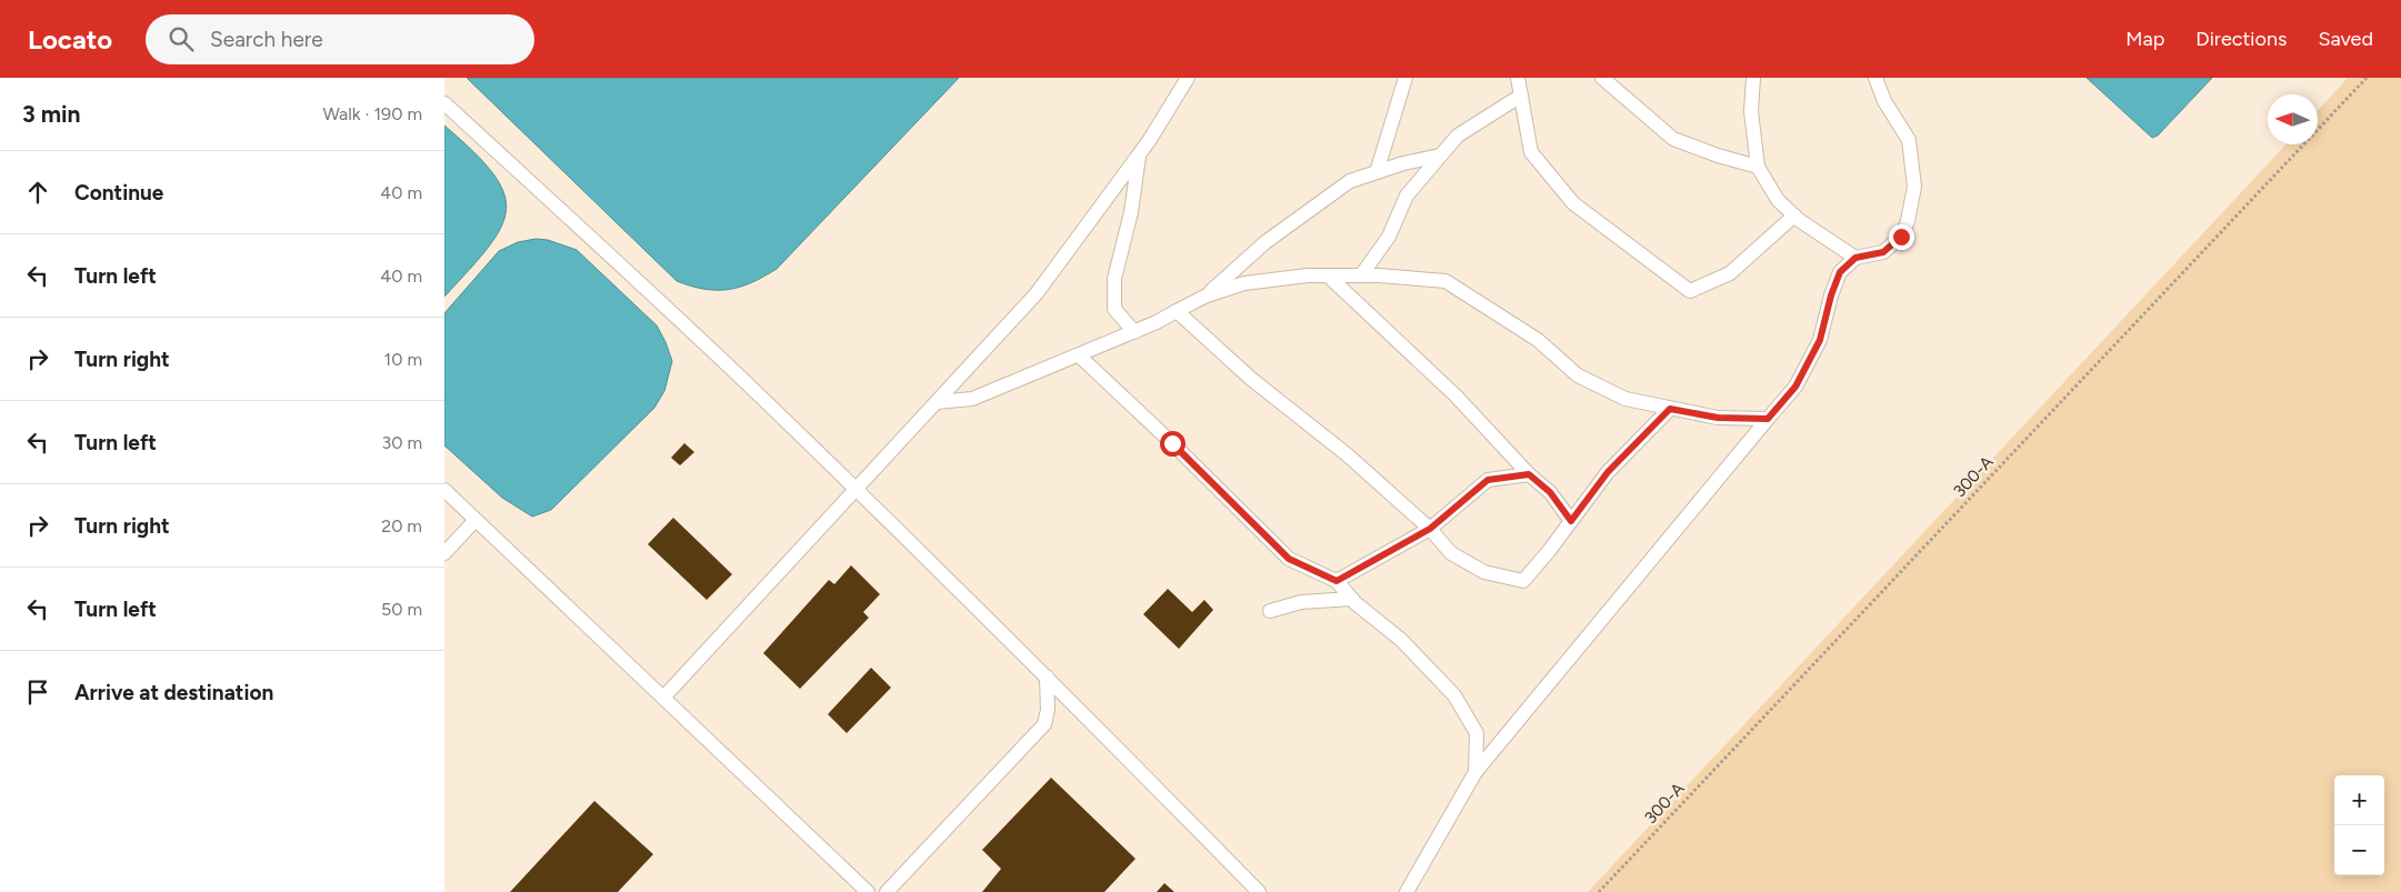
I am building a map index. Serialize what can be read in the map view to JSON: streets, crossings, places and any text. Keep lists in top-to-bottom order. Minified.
{"streets":{"path":["300-A"]},"north":"left","page":{"header":"Locato","search":"Search here","nav":["Map","Directions","Saved"],"heading":["3 min","Walk · 190 m"],"list":[["Continue","40 m"],["Turn left","40 m"],["Turn right","10 m"],["Turn left","30 m"],["Turn right","20 m"],["Turn left","50 m"],"Arrive at destination"],"map_buttons":["+","−"]}}
